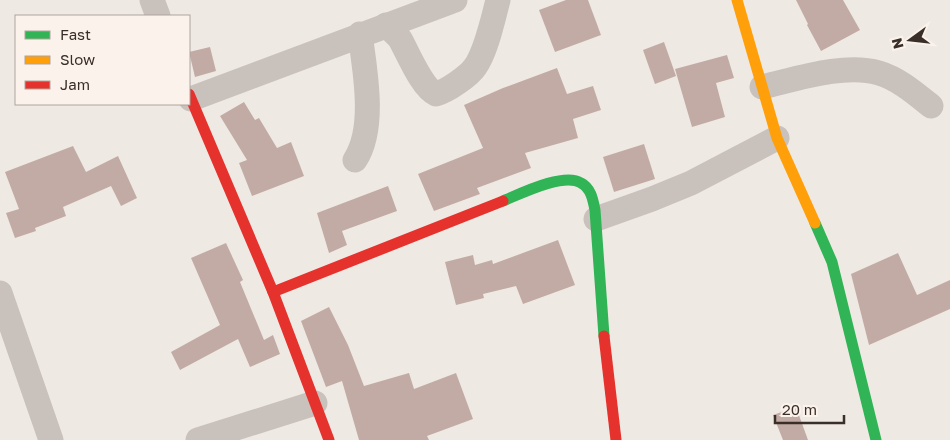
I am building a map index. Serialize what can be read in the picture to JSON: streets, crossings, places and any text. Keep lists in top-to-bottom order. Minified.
{"legend":["Fast","Slow","Jam"],"scale_bar":"20 m","north":"left"}
